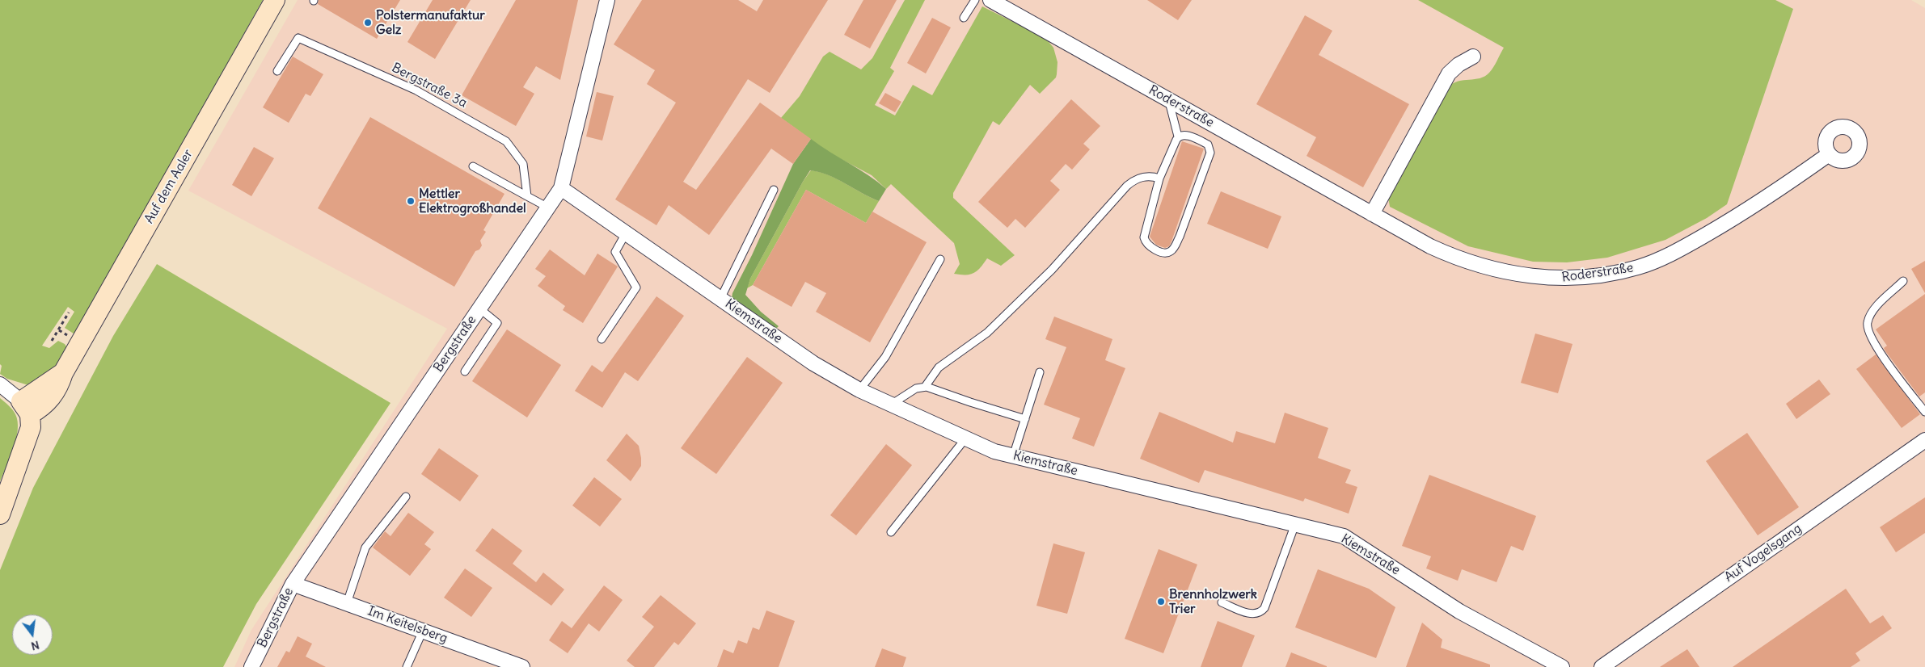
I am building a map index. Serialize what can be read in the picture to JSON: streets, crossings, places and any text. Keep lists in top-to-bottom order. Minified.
{"streets":{"street":["Roderstraße","Auf dem Aaler","Kiemstraße","Bergstraße","Auf Vogelsgang","Im Keitelsberg"],"lane":["Bergstraße 3a"]},"crossings":[["Kiemstraße","Bergstraße"],["Bergstraße","Im Keitelsberg"]],"places":["Polstermanufaktur Gelz","Mettler Elektrogroßhandel","Brennholzwerk Trier"],"north":"bottom"}
